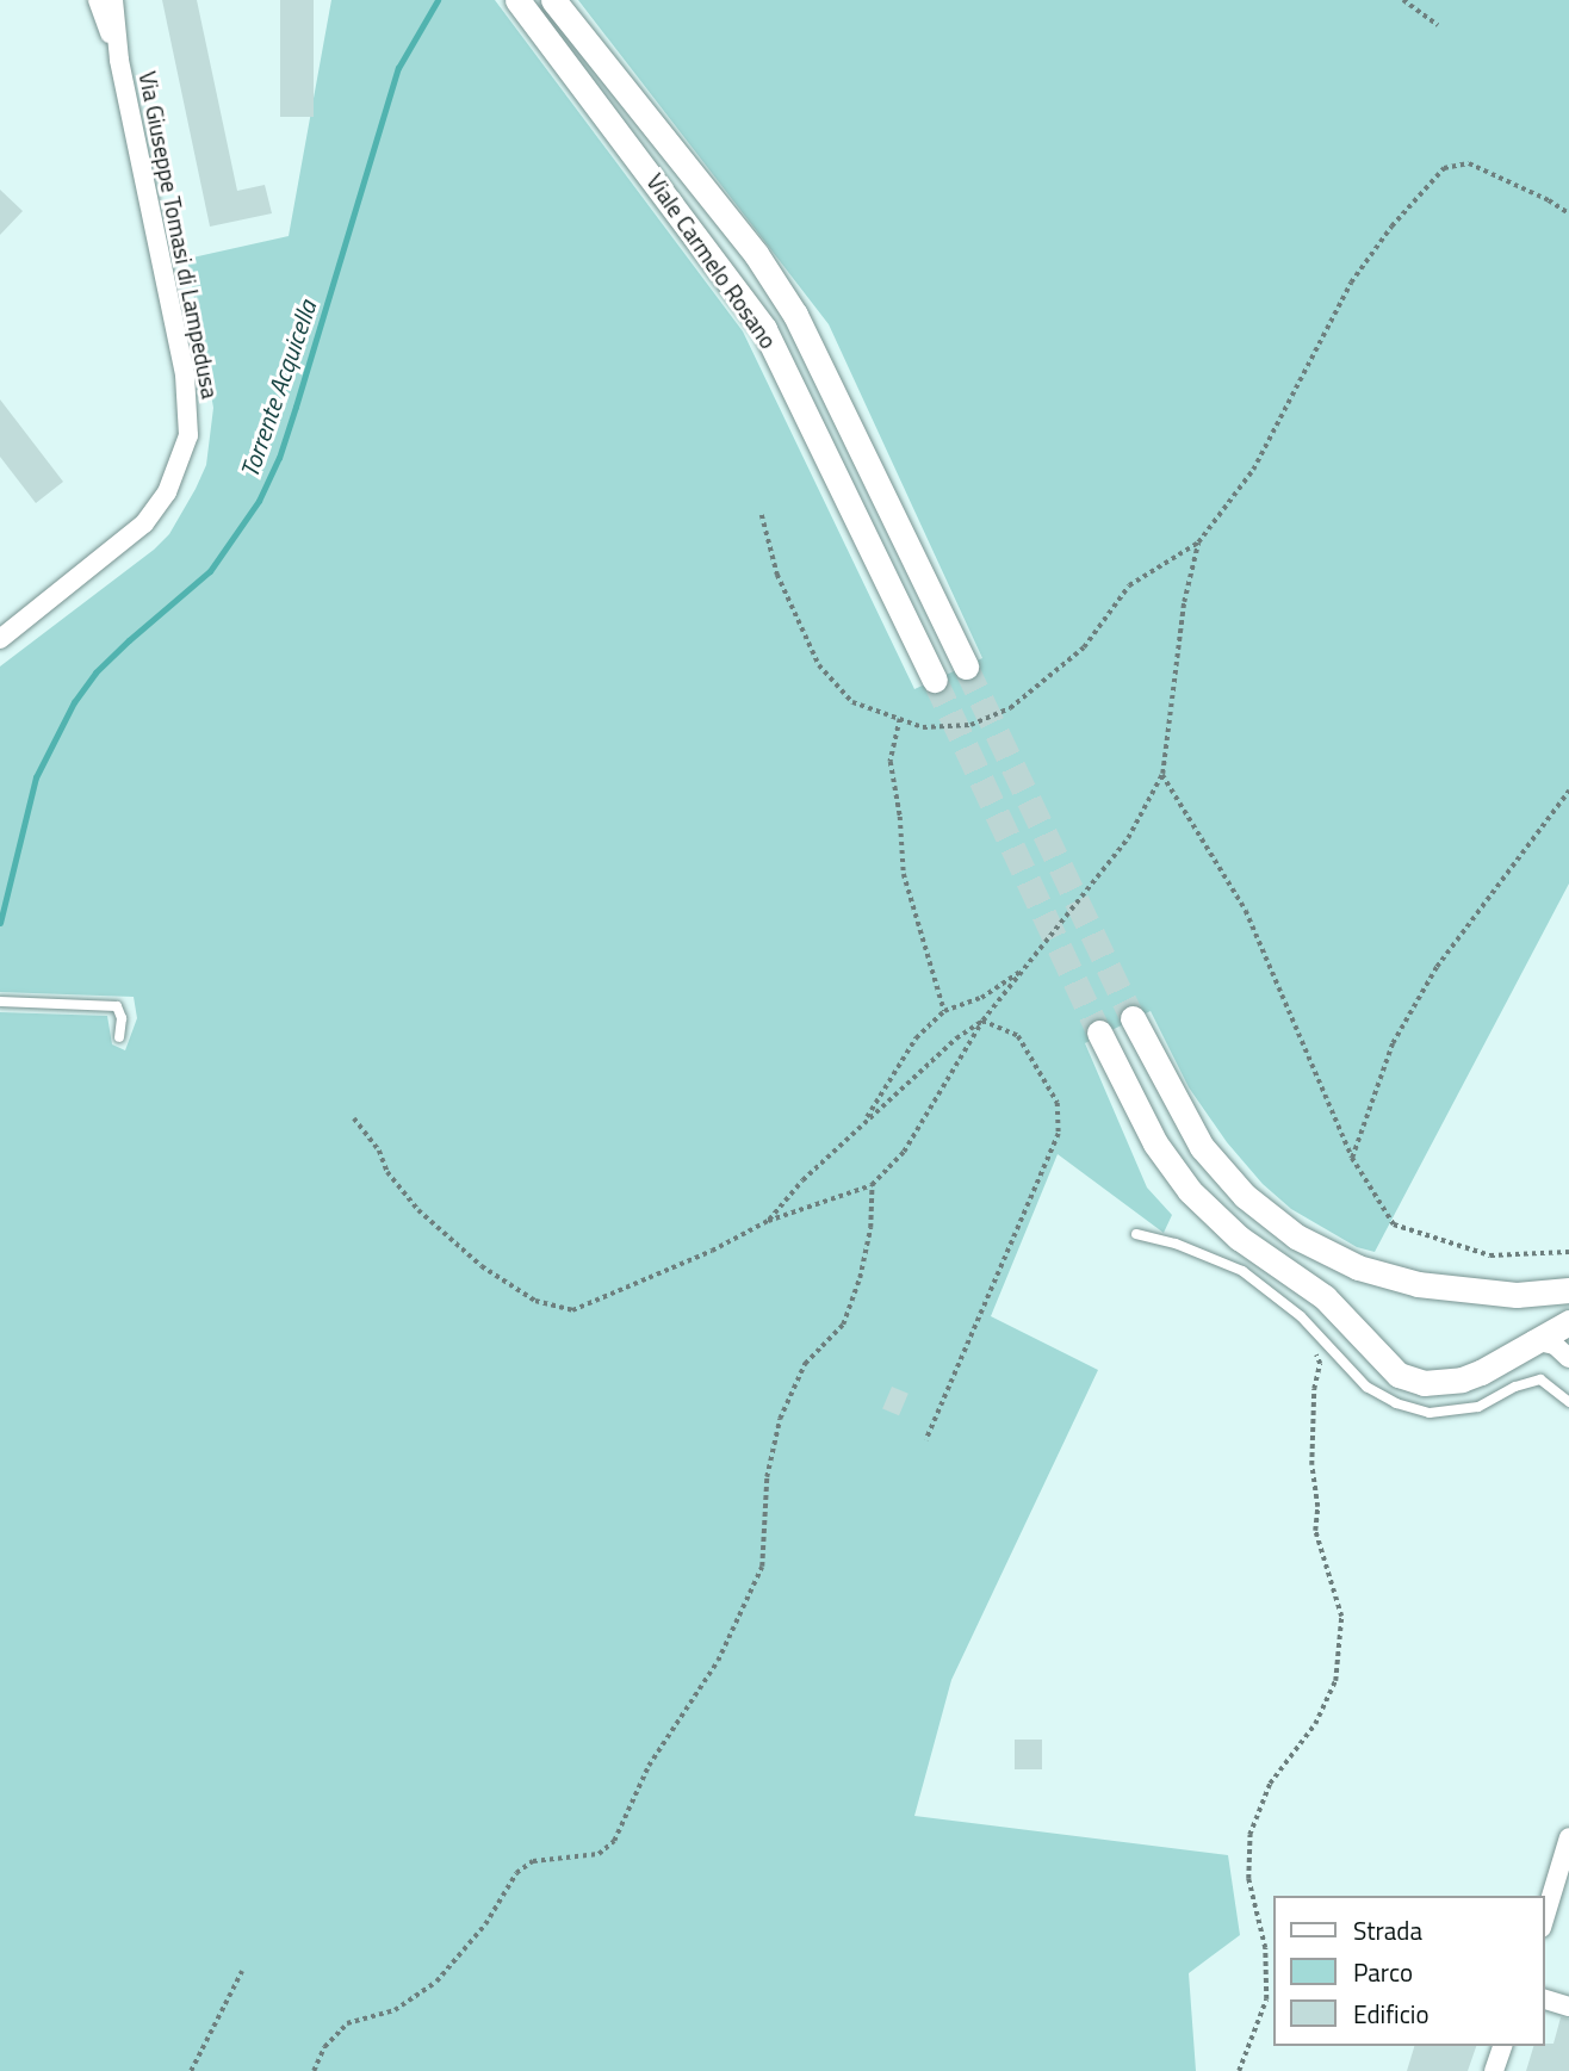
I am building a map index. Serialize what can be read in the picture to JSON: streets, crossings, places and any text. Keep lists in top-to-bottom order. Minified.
{"streets":{"main road":["Viale Carmelo Rosano"],"street":["Via Giuseppe Tomasi di Lampedusa"]},"water":["Torrente Acquicella"],"legend":["Strada","Parco","Edificio"]}
